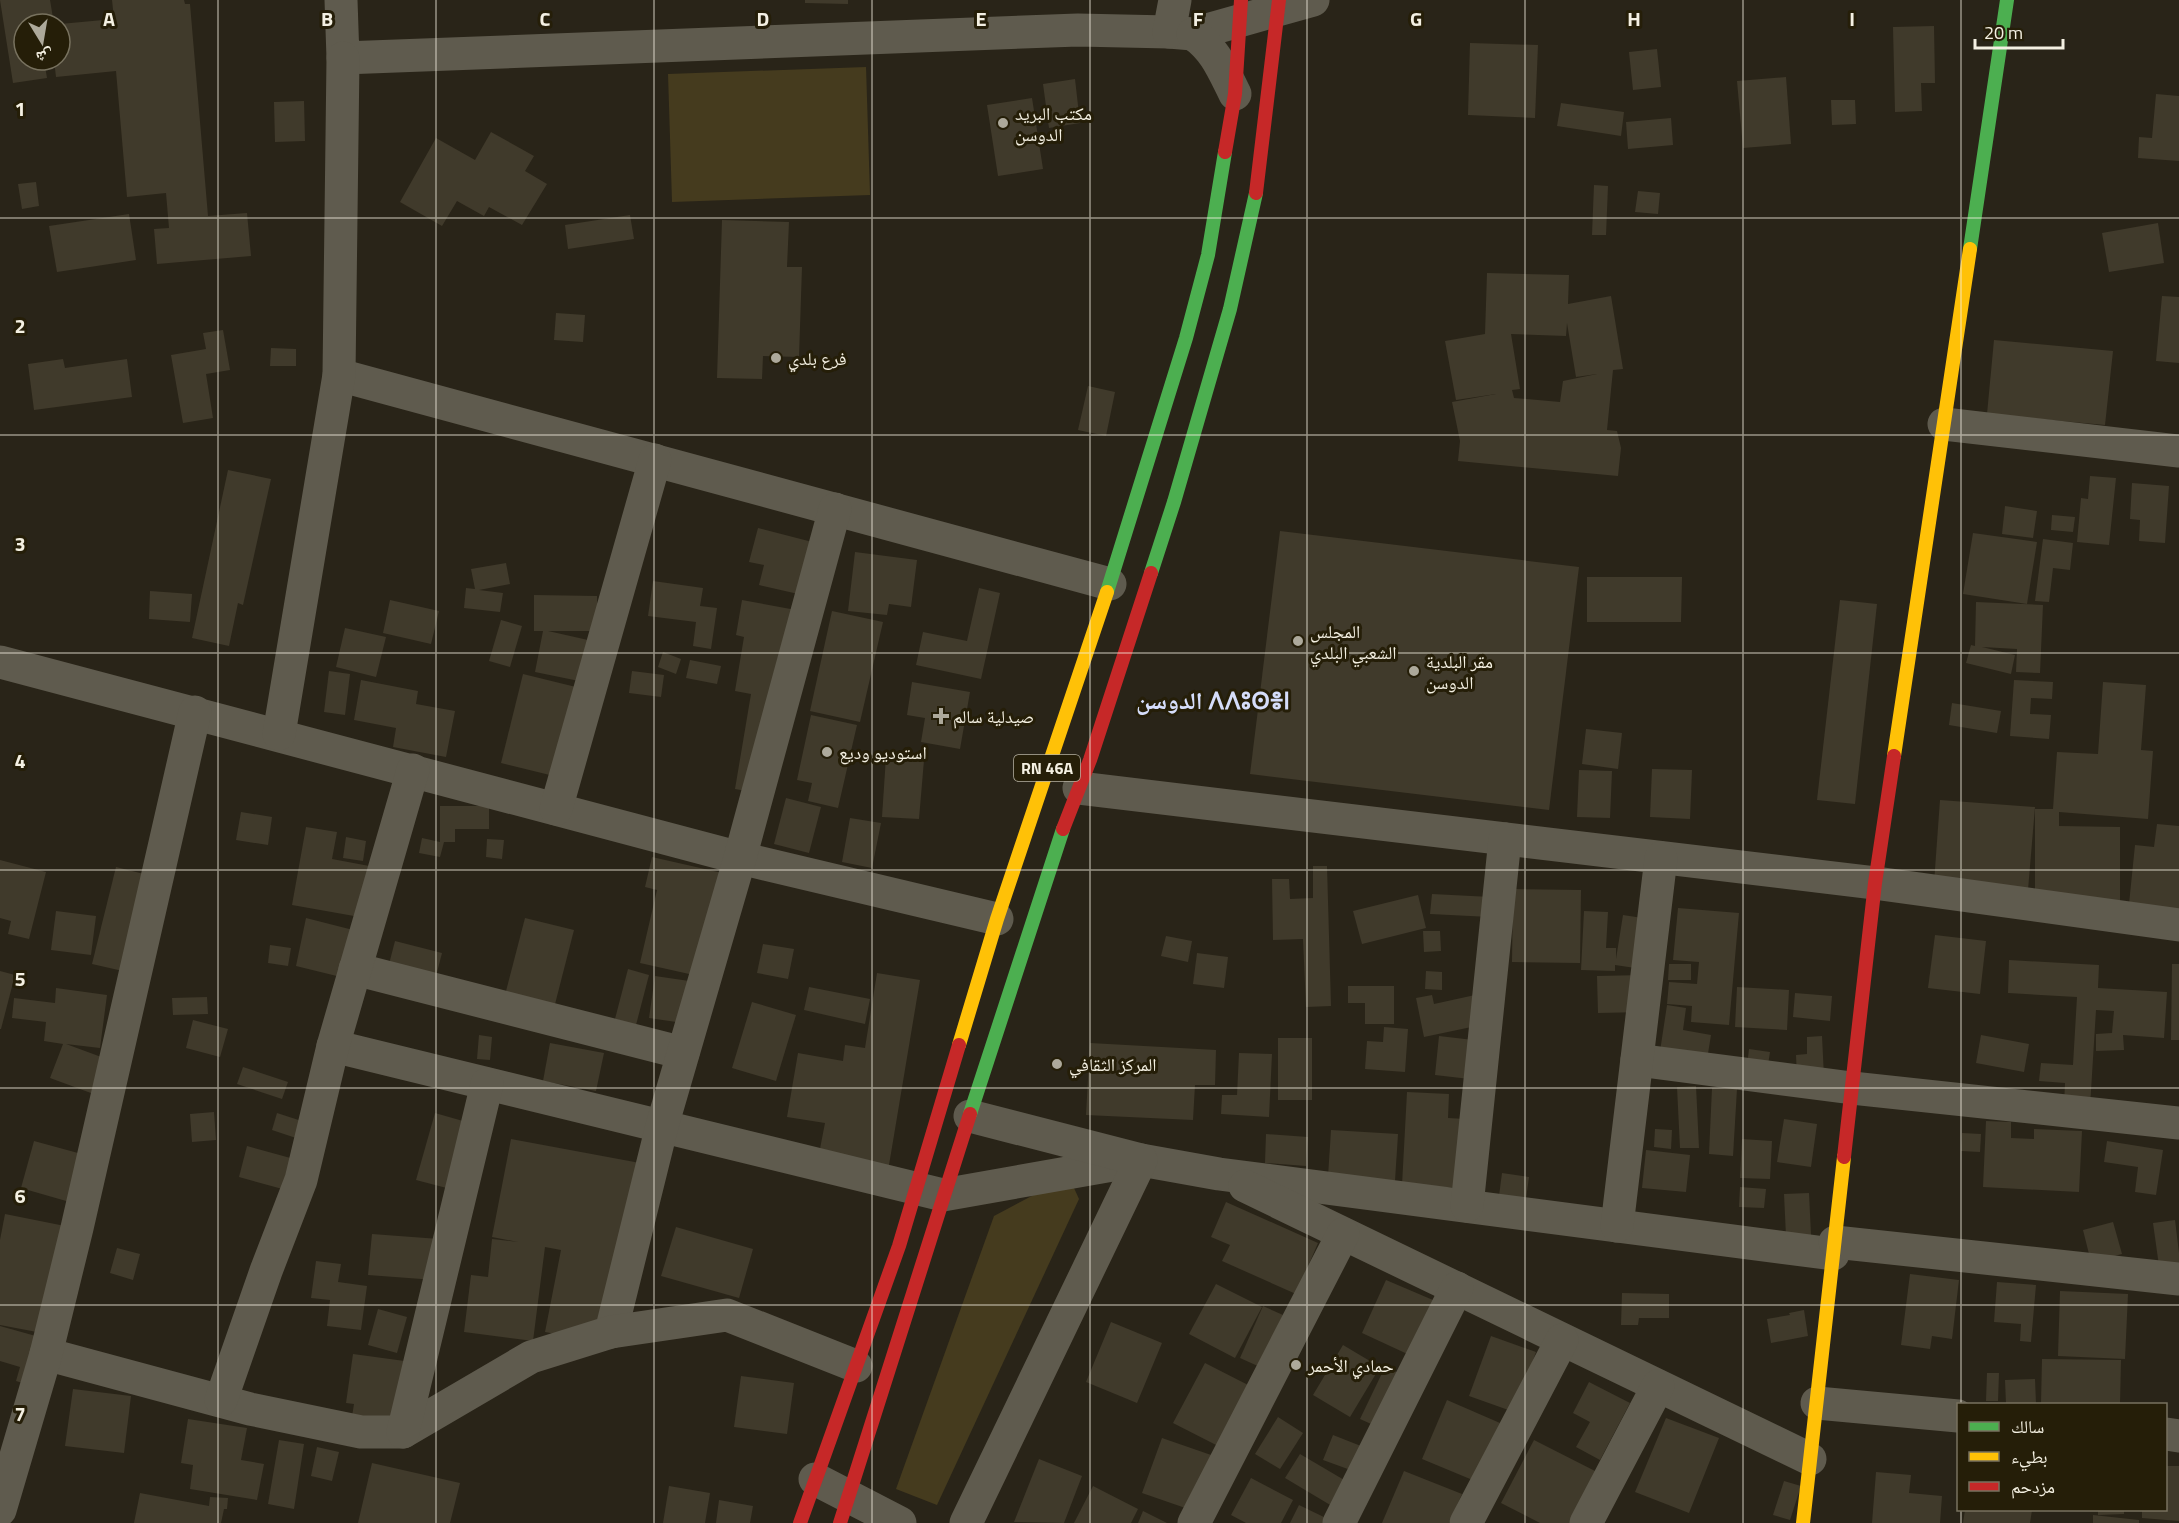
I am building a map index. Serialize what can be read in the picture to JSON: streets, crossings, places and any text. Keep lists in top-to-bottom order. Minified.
{"streets":{"main road":["RN 46A"]},"districts":["الدوسن ⴷⴷⵓⵙⴻⵏ"],"places":{"other":["مكتب البريد الدوسن","فرع بلدي","المجلس الشعبي البلدي","مقر البلدية الدوسن","استوديو وديع","المركز الثقافي","حمادي الأحمر"],"health":["صيدلية سالم"]},"legend":["سالك","بطيء","مزدحم"],"scale_bar":"20 m","north":"bottom","grid":{"columns":["A","B","C","D","E","F","G","H","I"],"rows":["1","2","3","4","5","6","7"]}}
